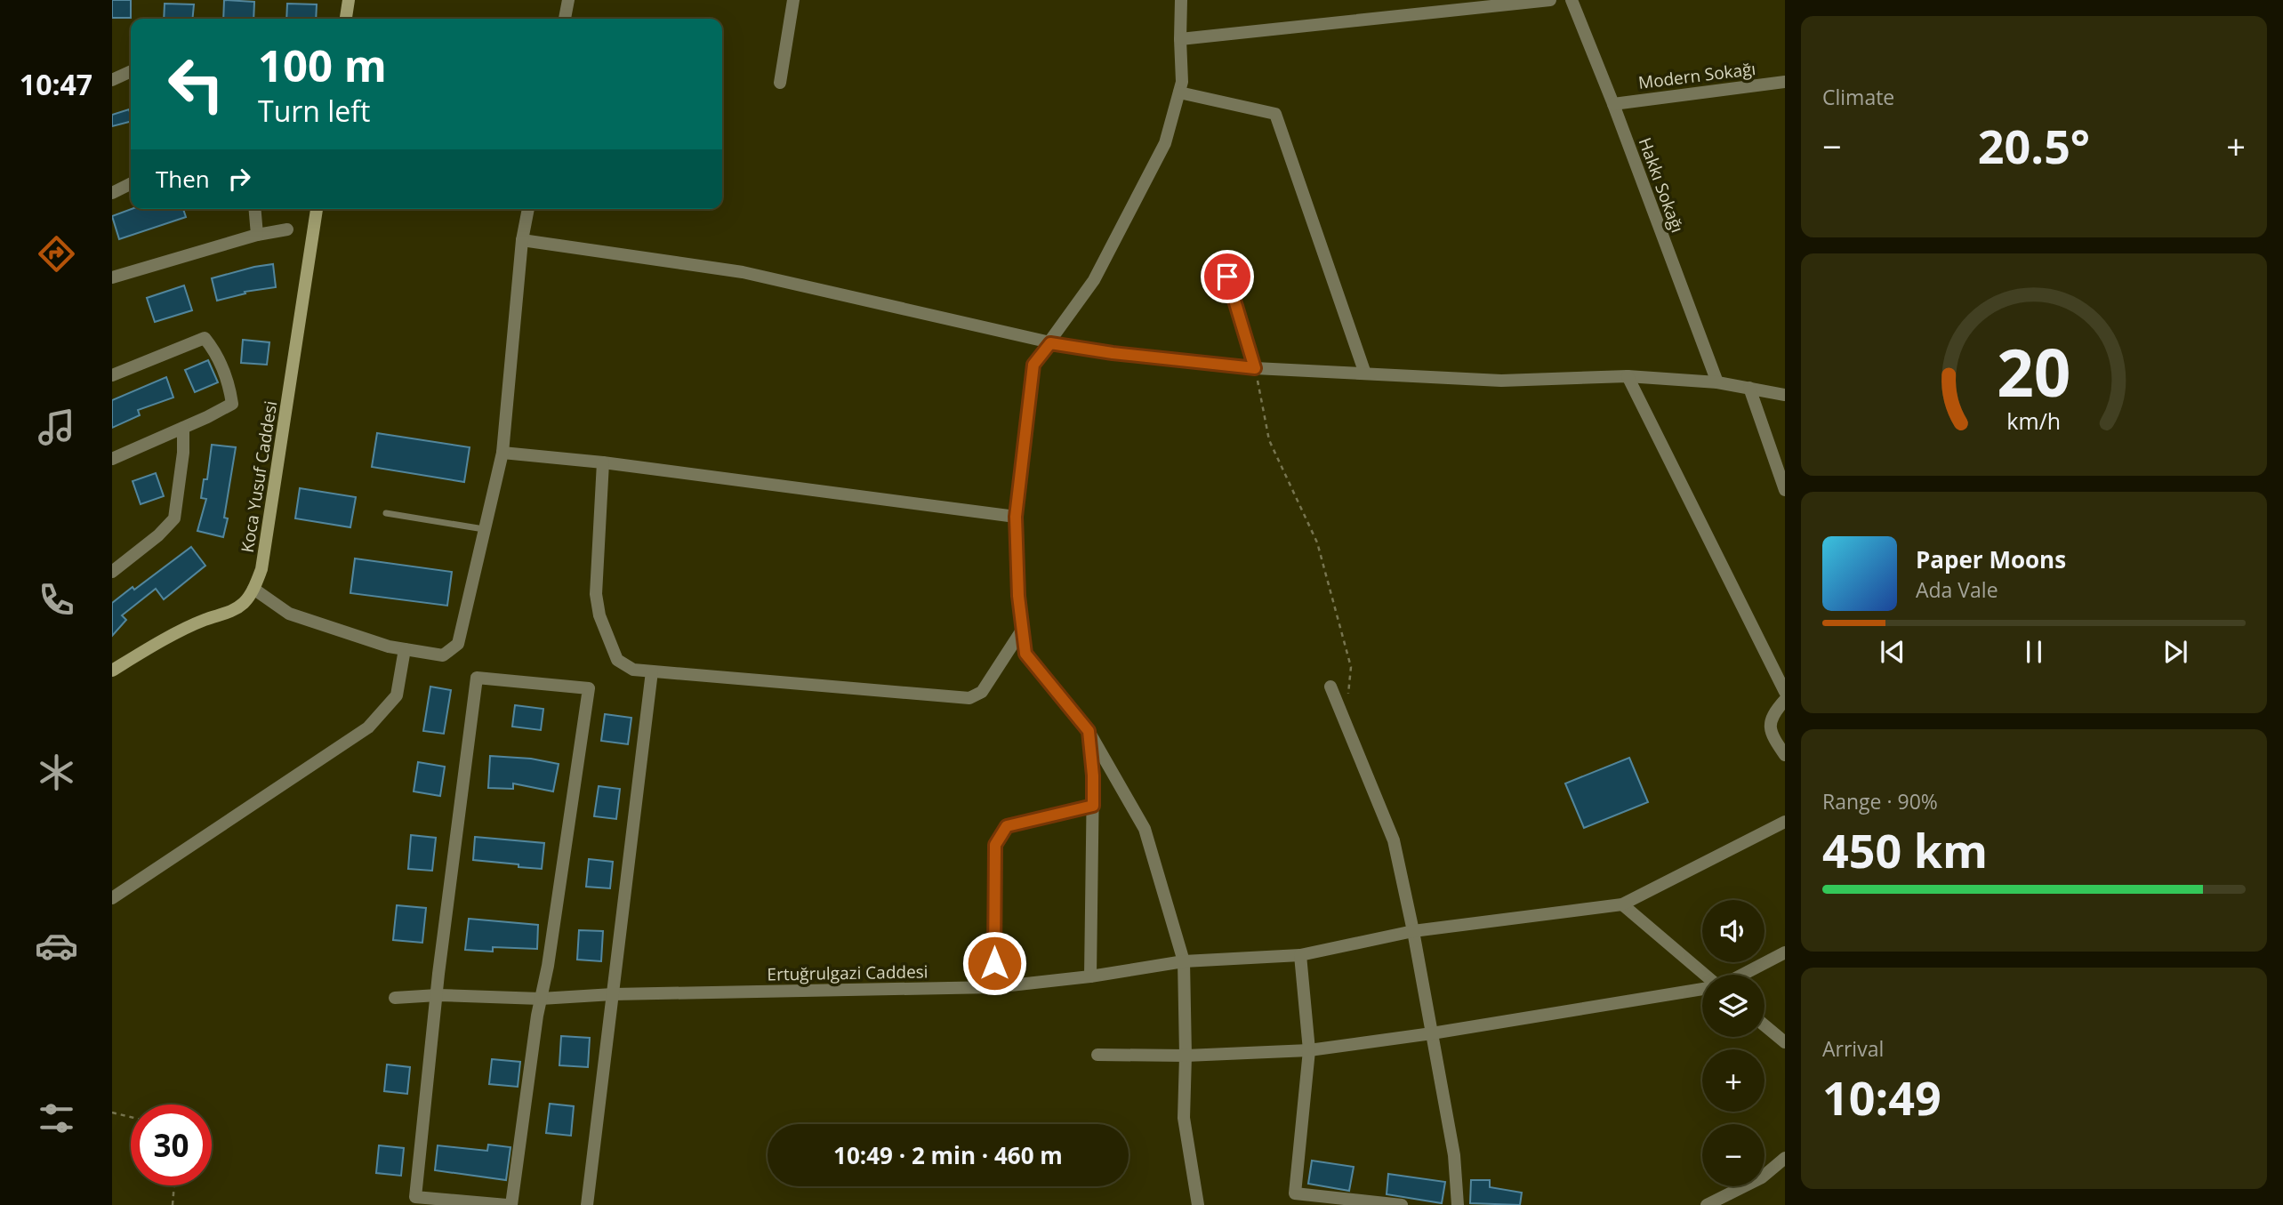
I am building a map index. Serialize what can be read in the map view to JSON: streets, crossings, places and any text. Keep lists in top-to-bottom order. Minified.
{"streets":{"street":["Modern Sokağı","Hakkı Sokağı","Koca Yusuf Caddesi","Ertuğrulgazi Caddesi"]},"crossings":[["Modern Sokağı","Hakkı Sokağı"]],"page":{"tabs":"10:47","tile":["Climate",["Range · 90%","450 km"],["Arrival","10:49"]],"turn":["100 m","Turn left"],"heat":["−","20.5°","+"],"then":"Then","song":["Paper Moons","Ada Vale"],"map_buttons":["+","−"],"limit":"30","trip":"10:49 · 2 min · 460 m","gauge":["20","km/h"]}}
